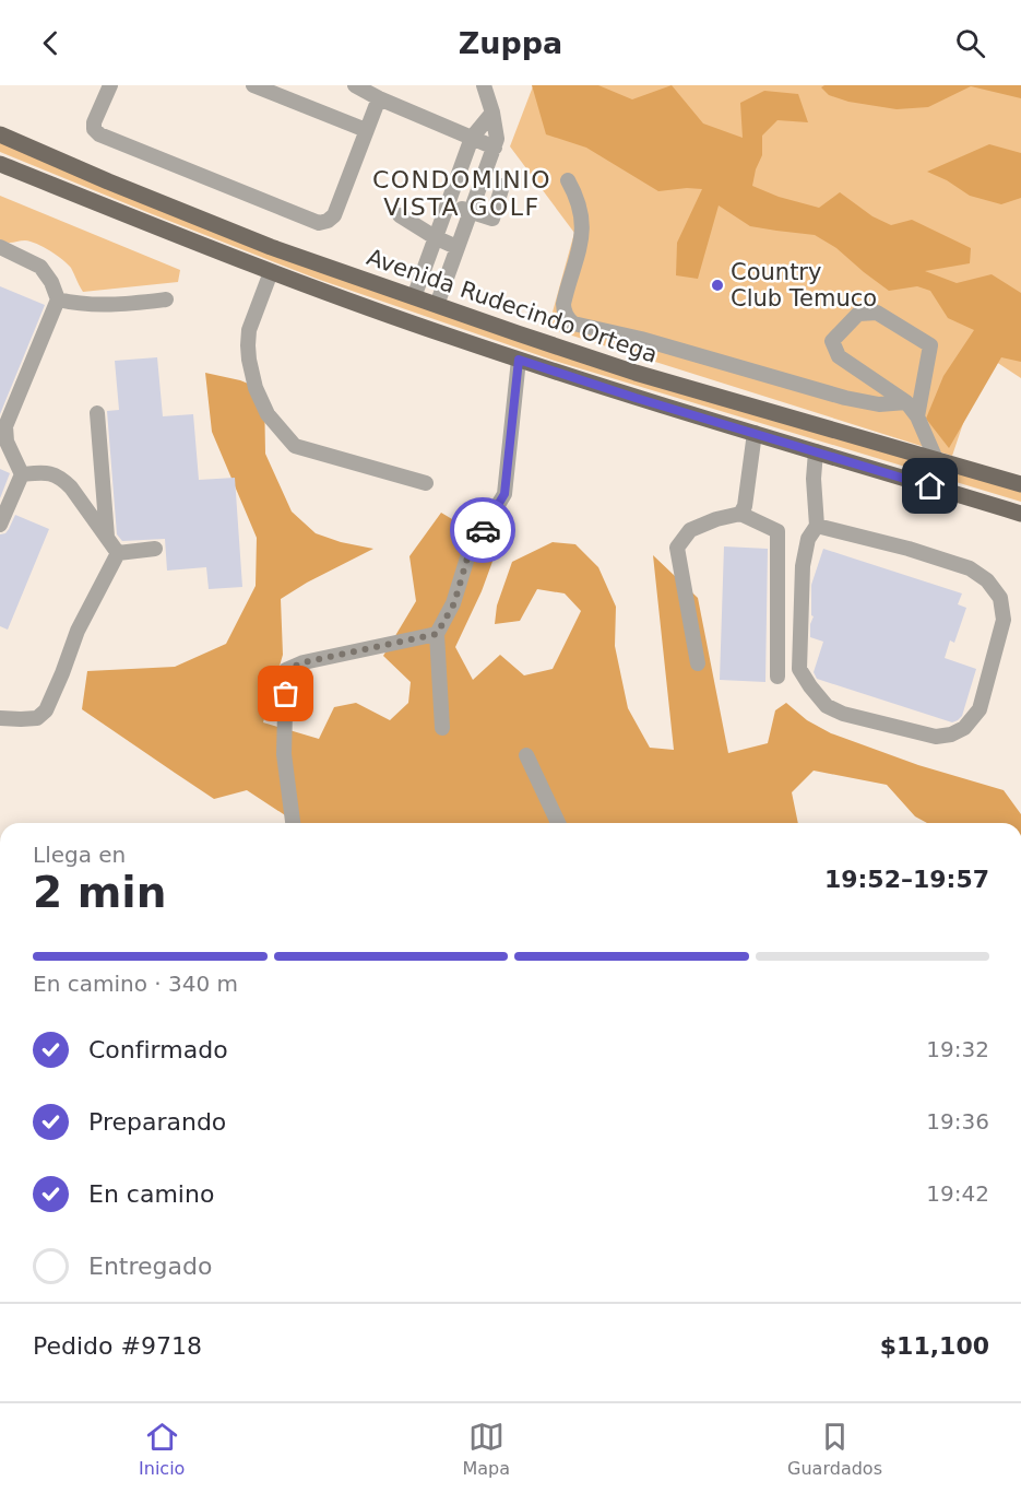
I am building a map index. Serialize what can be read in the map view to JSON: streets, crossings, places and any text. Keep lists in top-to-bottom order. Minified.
{"streets":{"main road":["Avenida Rudecindo Ortega"]},"districts":["CONDOMINIO VISTA GOLF"],"places":["Country Club Temuco"],"page":{"header":"Zuppa","heading":["2 min","Llega en","19:52–19:57"],"panel":["Pedido #9718","$11,100"],"bar":"En camino · 340 m","list":[["Confirmado","19:32"],["Preparando","19:36"],["En camino","19:42"],"Entregado"],"tabs":["Inicio","Mapa","Guardados"]}}
